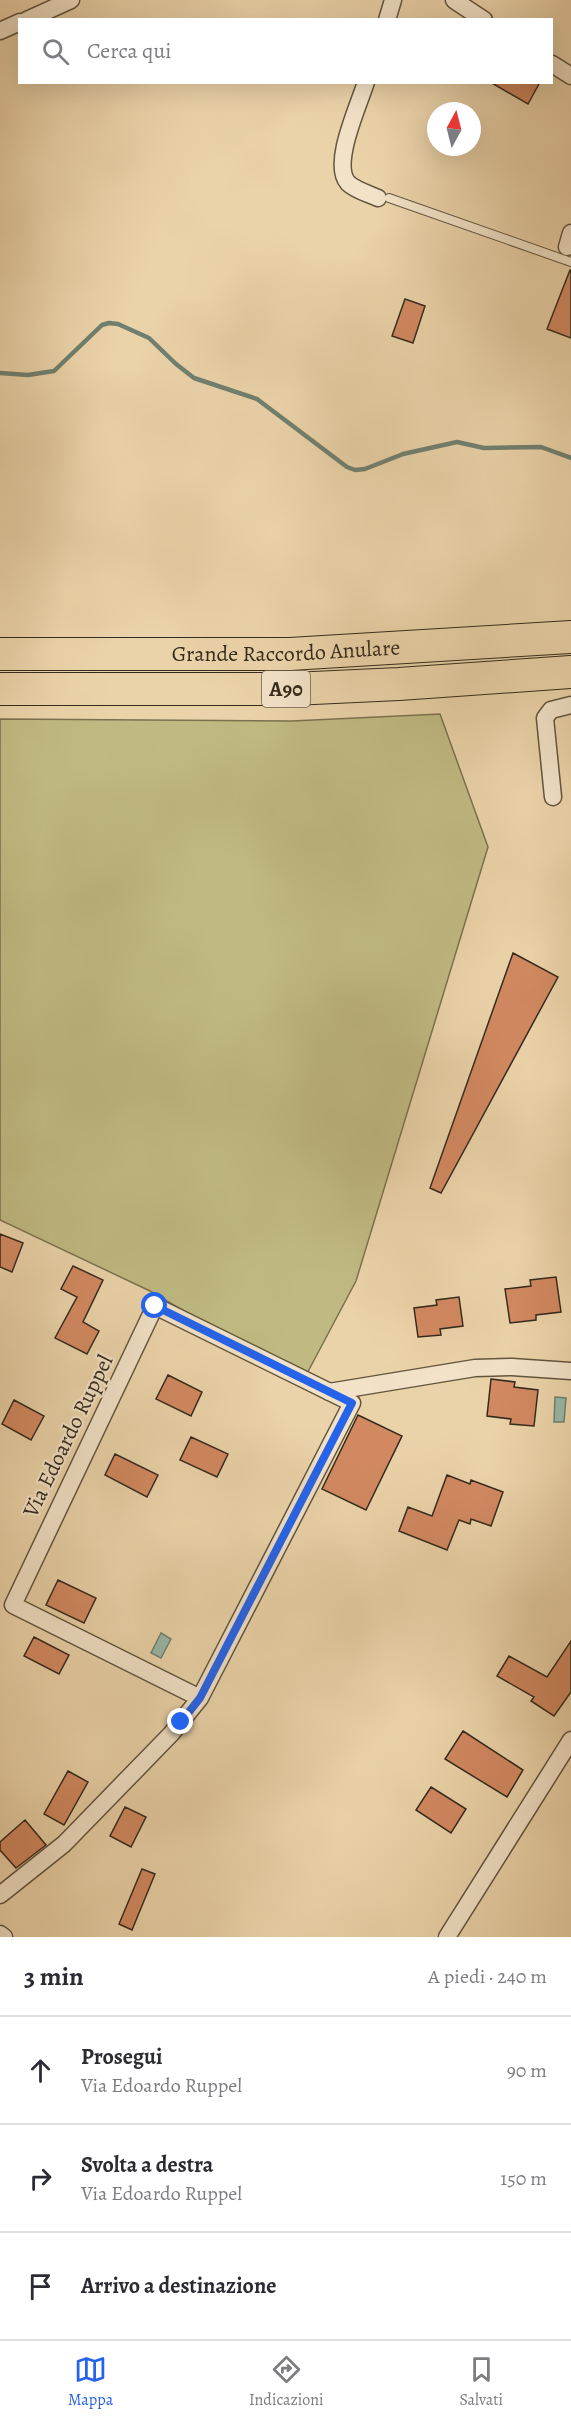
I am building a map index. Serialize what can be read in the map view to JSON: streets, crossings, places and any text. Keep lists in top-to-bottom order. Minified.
{"streets":{"highway":["Grande Raccordo Anulare","A90"],"street":["Via Edoardo Ruppel"]},"north":"top","page":{"search":"Cerca qui","heading":["3 min","A piedi · 240 m"],"list":[["Prosegui","Via Edoardo Ruppel","90 m"],["Svolta a destra","Via Edoardo Ruppel","150 m"],"Arrivo a destinazione"],"nav":["Mappa","Indicazioni","Salvati"]}}
